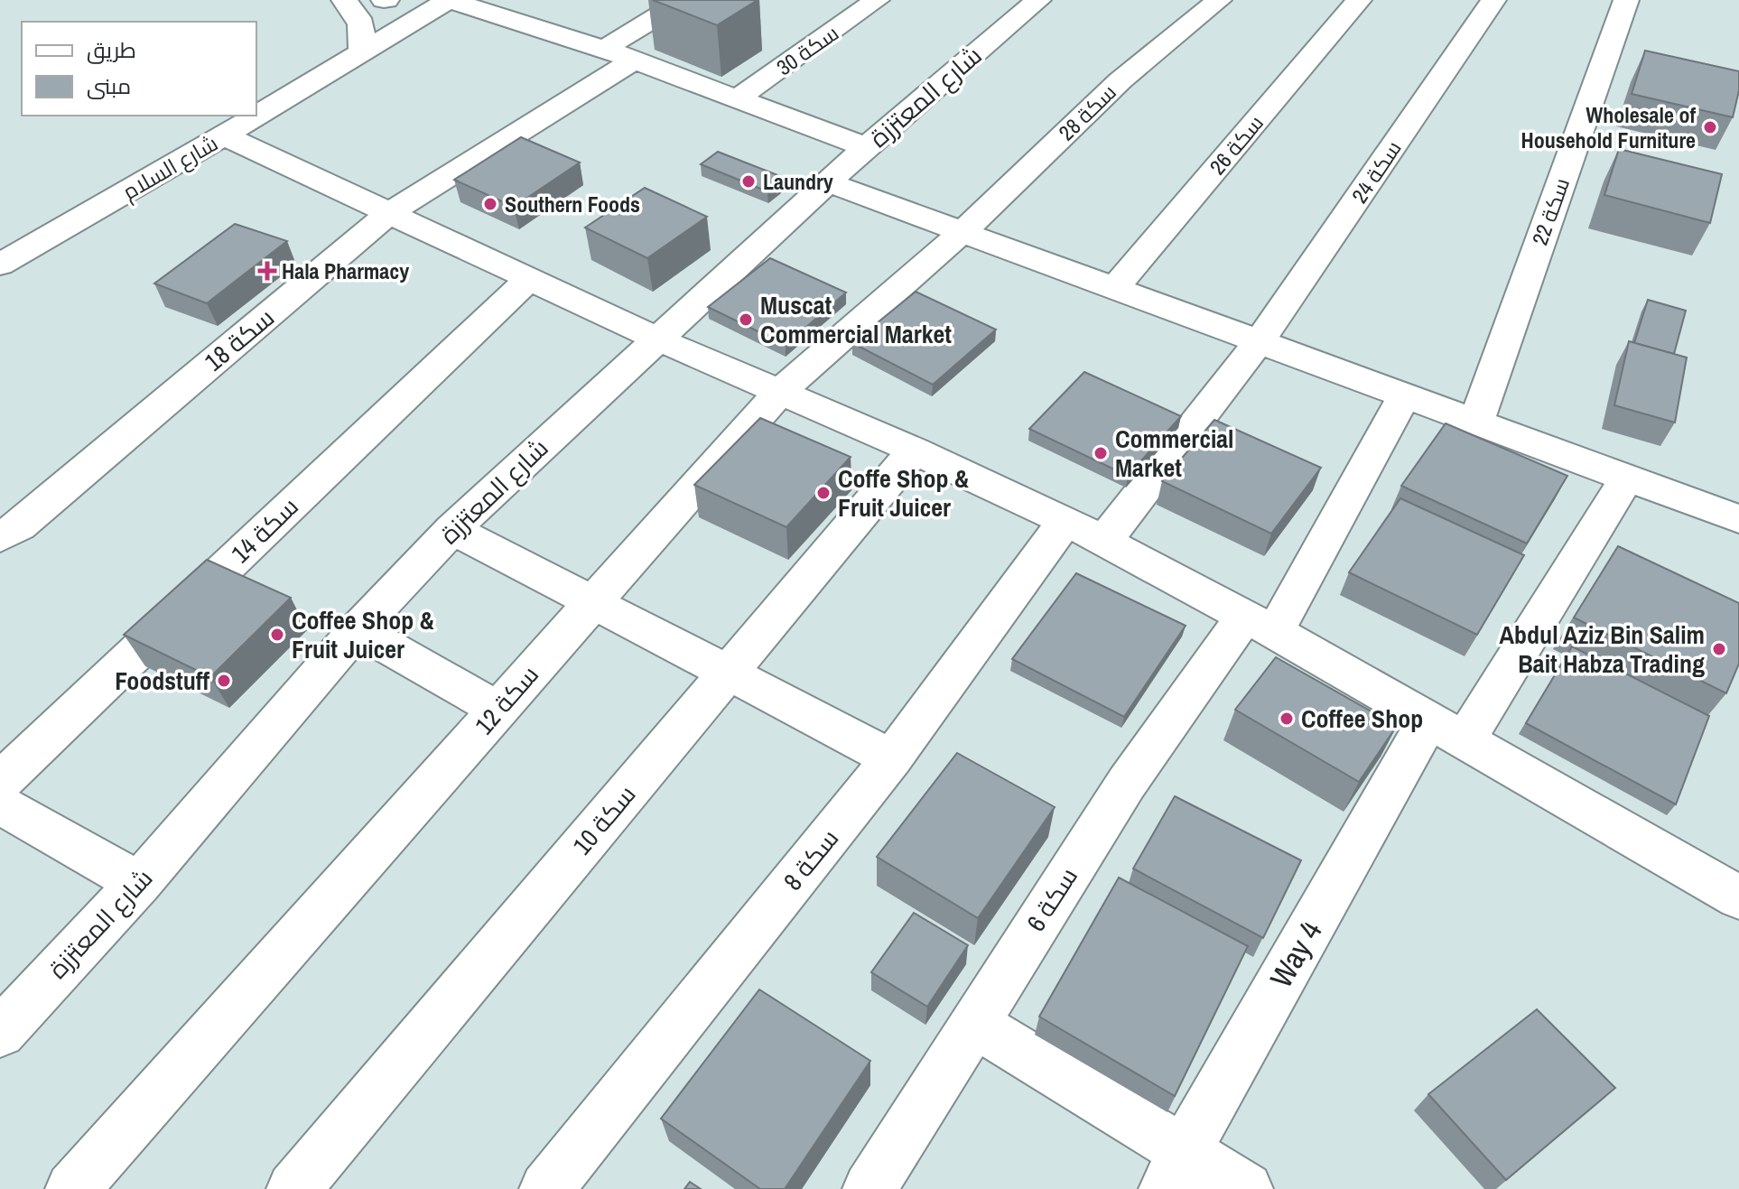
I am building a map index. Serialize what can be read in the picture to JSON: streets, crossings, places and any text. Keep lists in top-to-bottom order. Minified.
{"streets":{"street":["سكة 30","شارع المعتززة","سكة 28","سكة 26","شارع السلام","سكة 24","سكة 22","سكة 18","سكة 14","سكة 12","سكة 10","سكة 8","سكة 6","Way 4"]},"crossings":[["سكة 28","سكة 12"],["سكة 24","سكة 8"]],"places":{"other":["Wholesale of Household Furniture","Laundry","Southern Foods","Muscat Commercial Market","Commercial Market","Coffe Shop & Fruit Juicer","Coffee Shop & Fruit Juicer","Abdul Aziz Bin Salim Bait Habza Trading","Foodstuff","Coffee Shop"],"health":["Hala Pharmacy"]},"legend":["طريق","مبنى"]}
